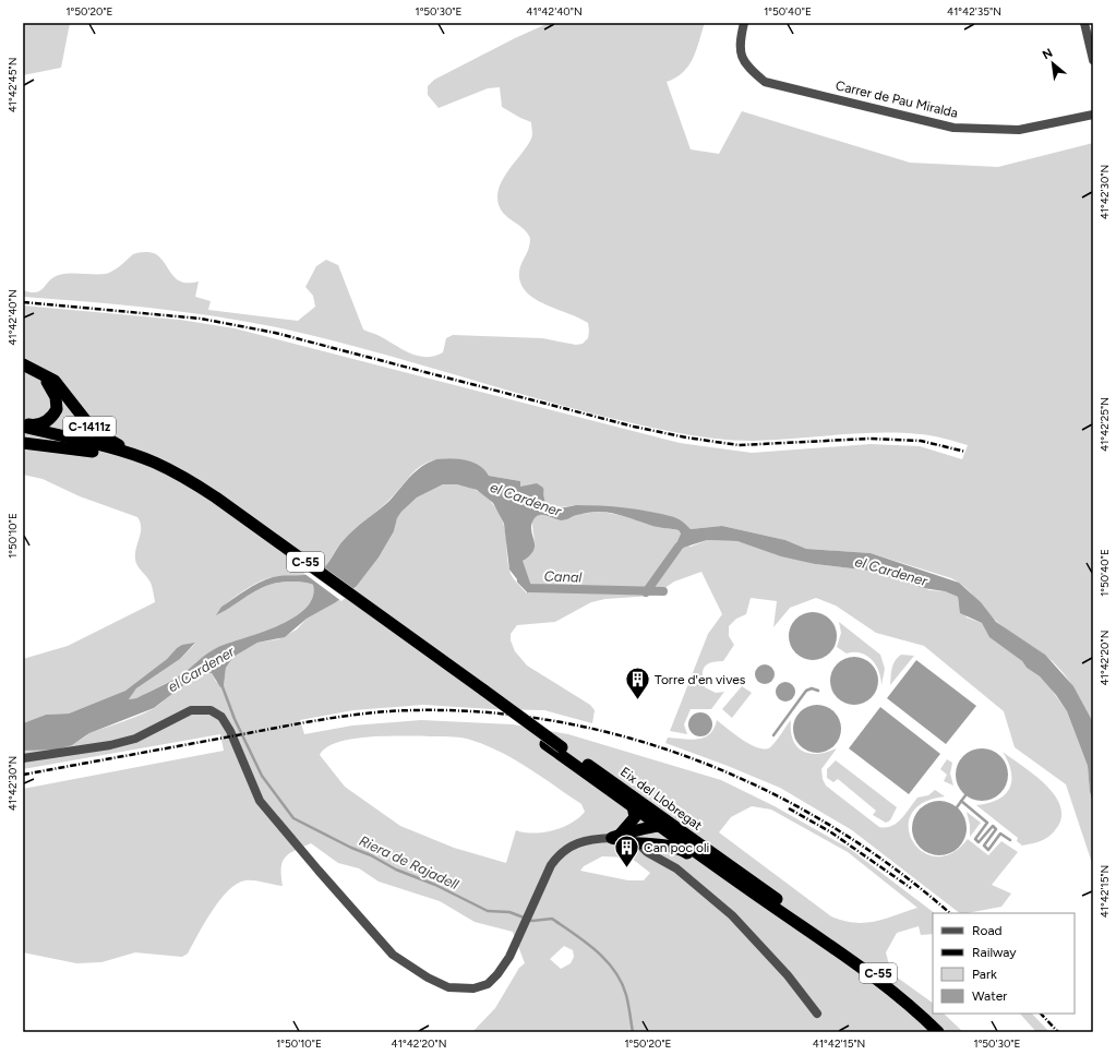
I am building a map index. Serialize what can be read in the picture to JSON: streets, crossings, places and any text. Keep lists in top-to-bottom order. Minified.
{"streets":{"highway":["C-1411z","C-55","Eix del Llobregat"],"street":["Carrer de Pau Miralda"]},"crossings":[["C-1411z","C-55"],["C-55","Eix del Llobregat"]],"water":["el Cardener","Canal","Riera de Rajadell"],"places":{"building":["Torre d'en vives","Can poc oli"]},"legend":["Road","Railway","Park","Water"],"north":"top left","coordinates":["1°50'20\"E","1°50'30\"E","41°42'40\"N","1°50'40\"E","41°42'35\"N","41°42'45\"N","41°42'30\"N","41°42'25\"N","1°50'10\"E","41°42'20\"N","41°42'15\"N"]}
